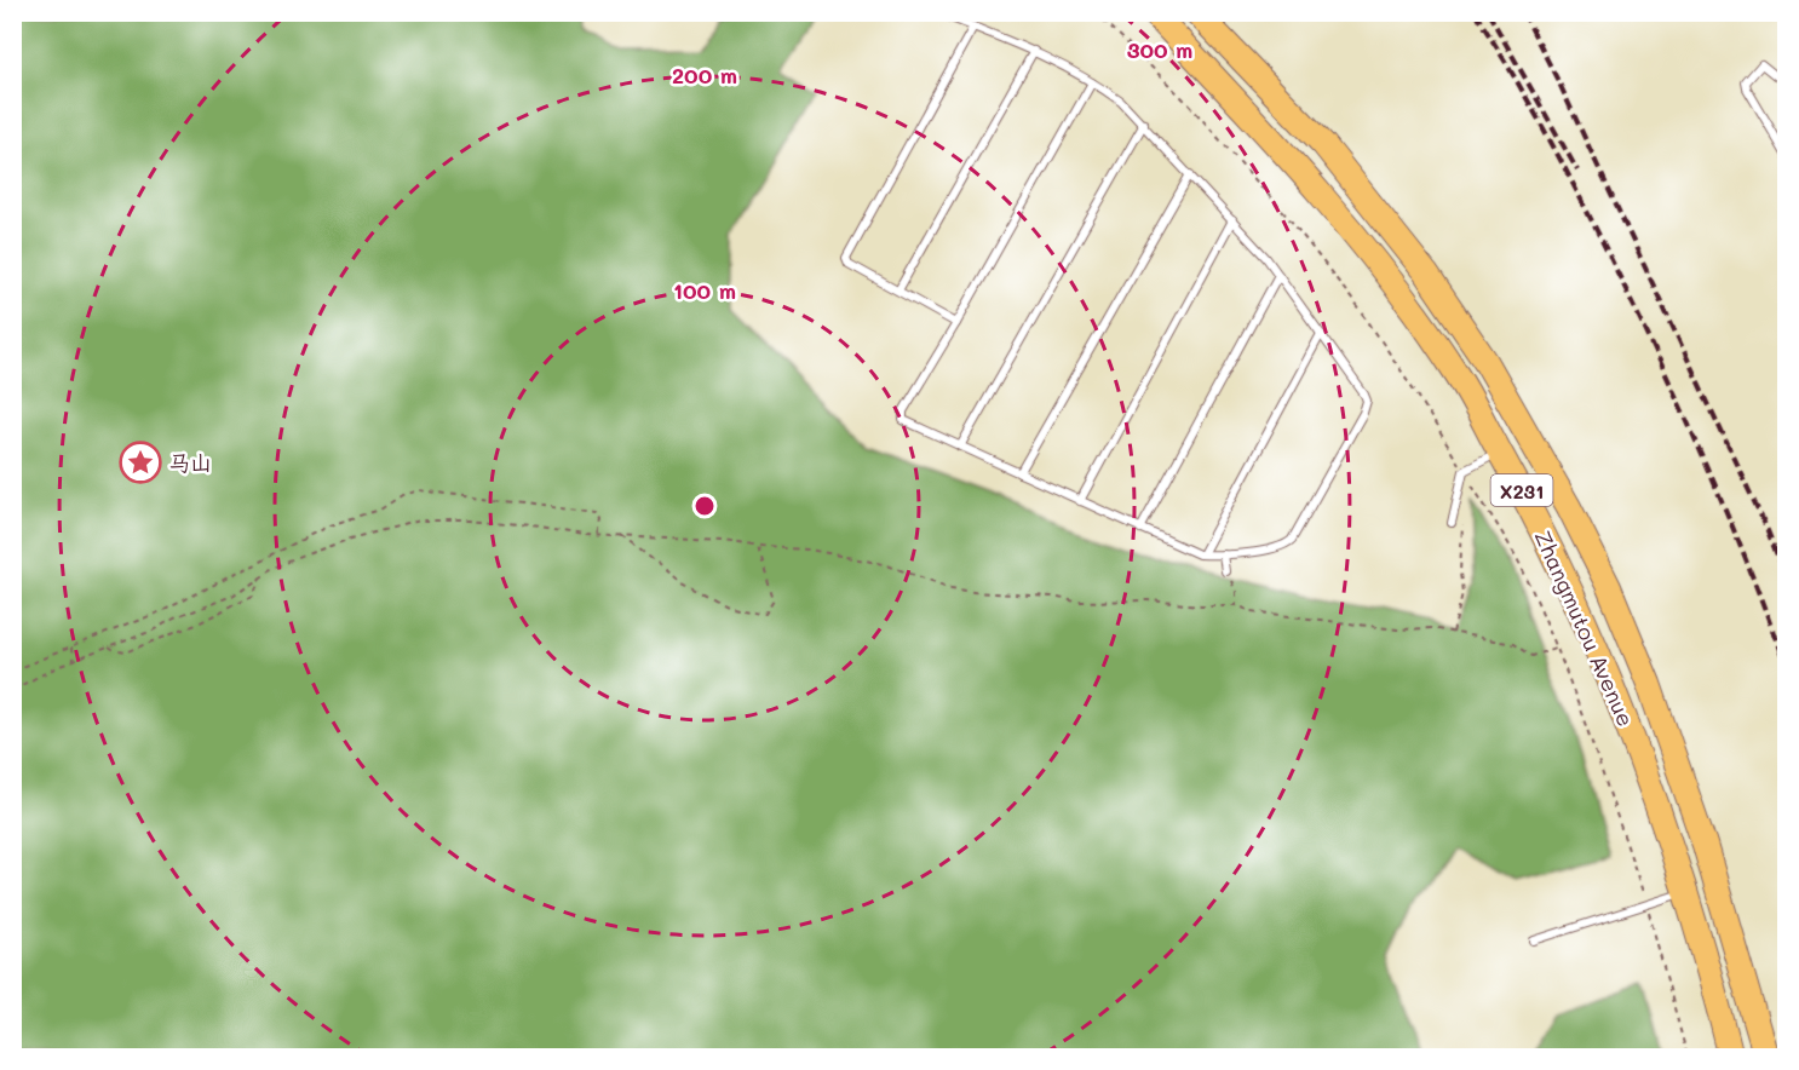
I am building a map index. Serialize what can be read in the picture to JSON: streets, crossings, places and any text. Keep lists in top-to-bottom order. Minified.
{"streets":{"main road":["X231","Zhangmutou Avenue"]},"places":{"place":["马山"]},"rings":["300 m","200 m","100 m"]}
